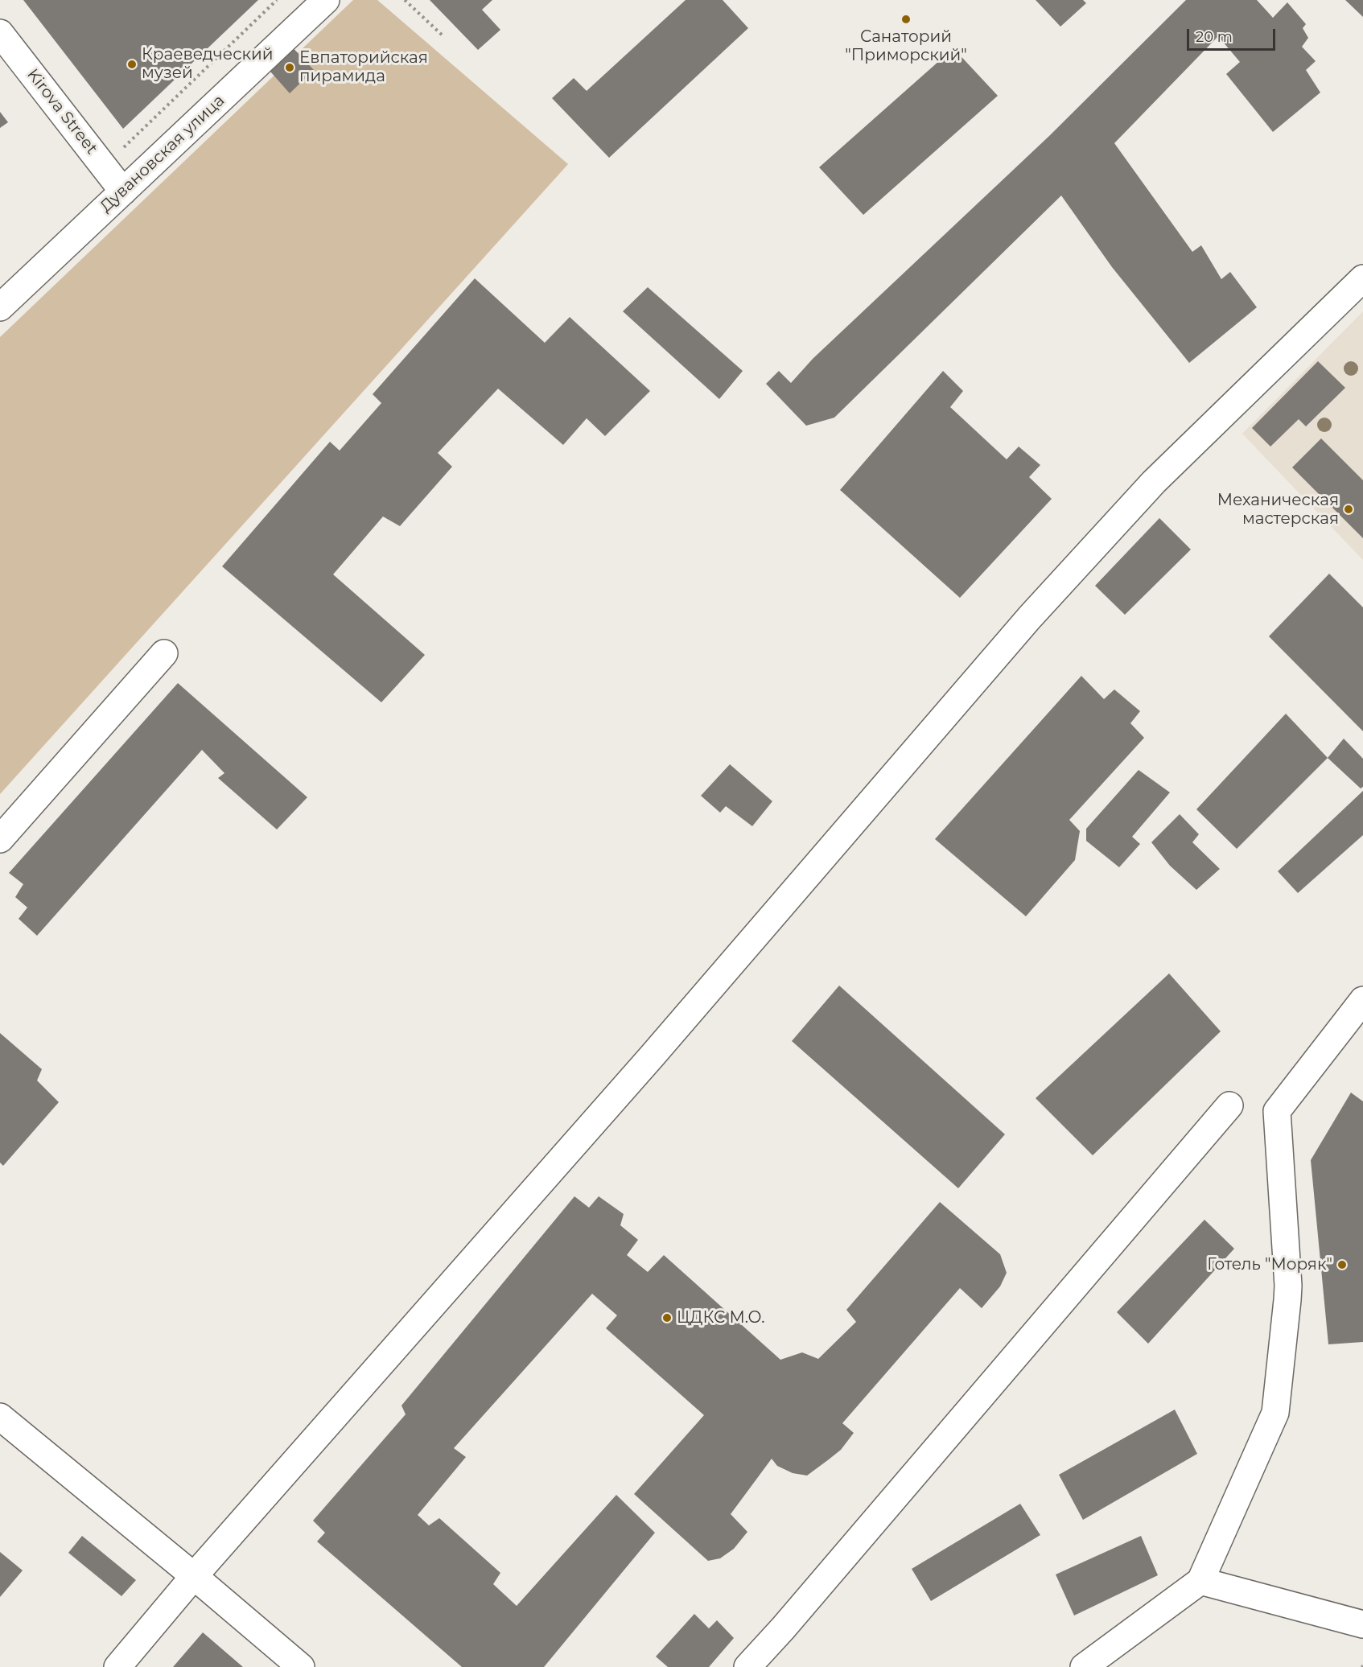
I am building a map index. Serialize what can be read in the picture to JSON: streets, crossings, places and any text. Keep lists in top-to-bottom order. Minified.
{"streets":{"street":["Kirova Street","Дувановская улица"]},"crossings":[["Kirova Street","Дувановская улица"]],"places":["Санаторий \"Приморский\"","Краеведческий музей","Евпаторийская пирамида","Механическая мастерская","Готель \"Моряк\"","ЦДКС М.О."],"scale_bar":"20 m"}
